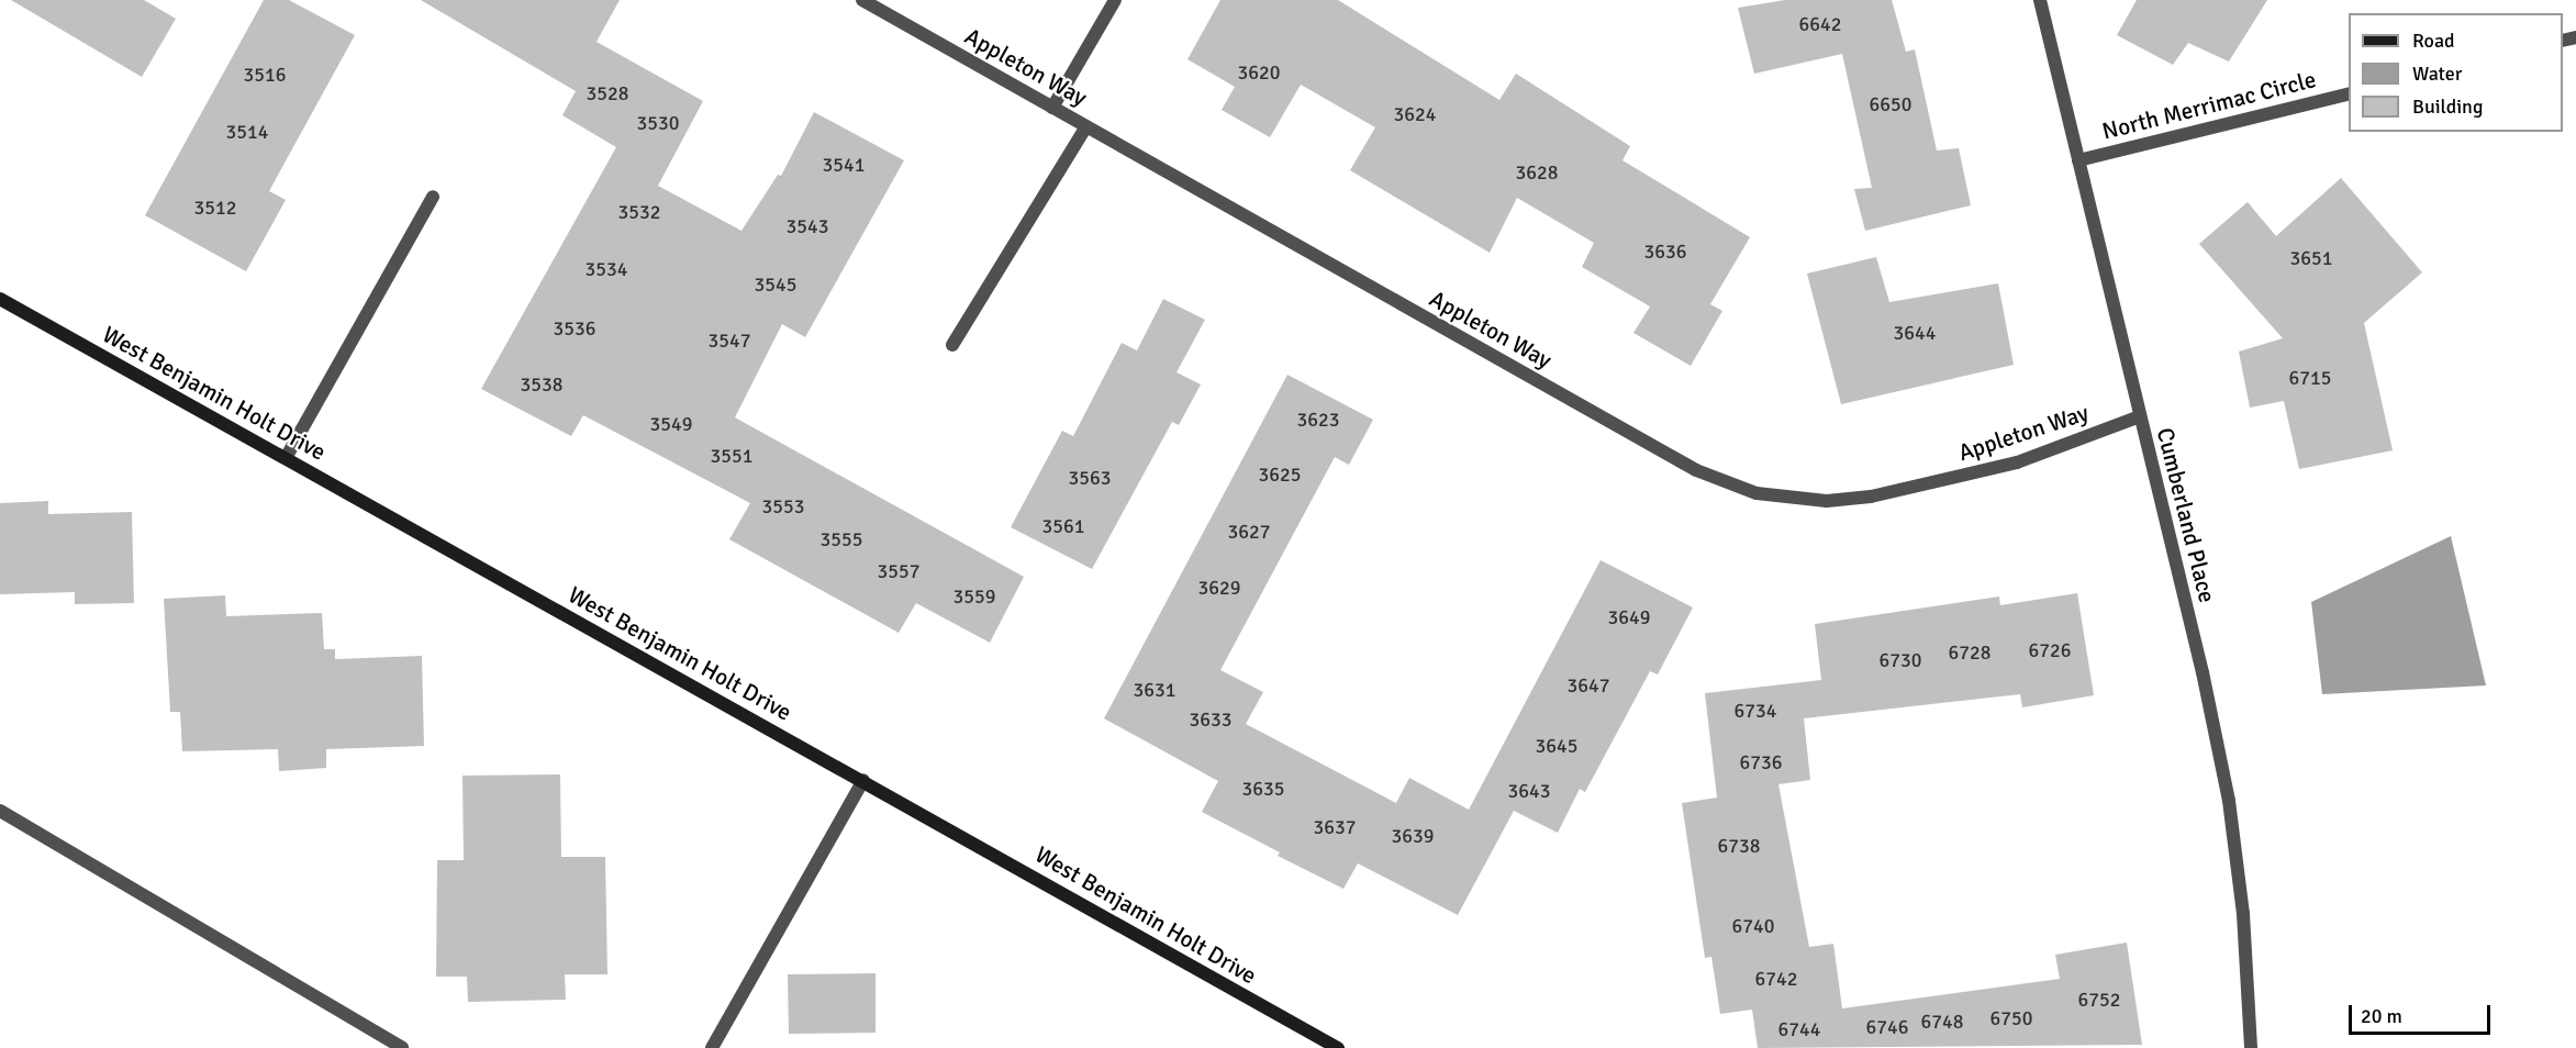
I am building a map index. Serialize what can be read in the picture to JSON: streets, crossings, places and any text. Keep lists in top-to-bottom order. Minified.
{"streets":{"main road":["West Benjamin Holt Drive"],"street":["Appleton Way","North Merrimac Circle","Cumberland Place"]},"crossings":[["Appleton Way","Cumberland Place"],["North Merrimac Circle","Cumberland Place"]],"house_numbers":["6642","3620","3516","3528","6650","3624","3530","3514","3541","3628","3512","3532","3543","3636","3651","3534","3545","3536","3644","3547","6715","3538","3623","3549","3551","3625","3563","3553","3561","3627","3555","3557","3629","3559","3649","6726","6728","6730","3647","3631","6734","3633","3645","6736","3635","3643","3637","3639","6738","6740","6742","6752","6750","6748","6746","6744"],"legend":["Road","Water","Building"],"scale_bar":"20 m"}
